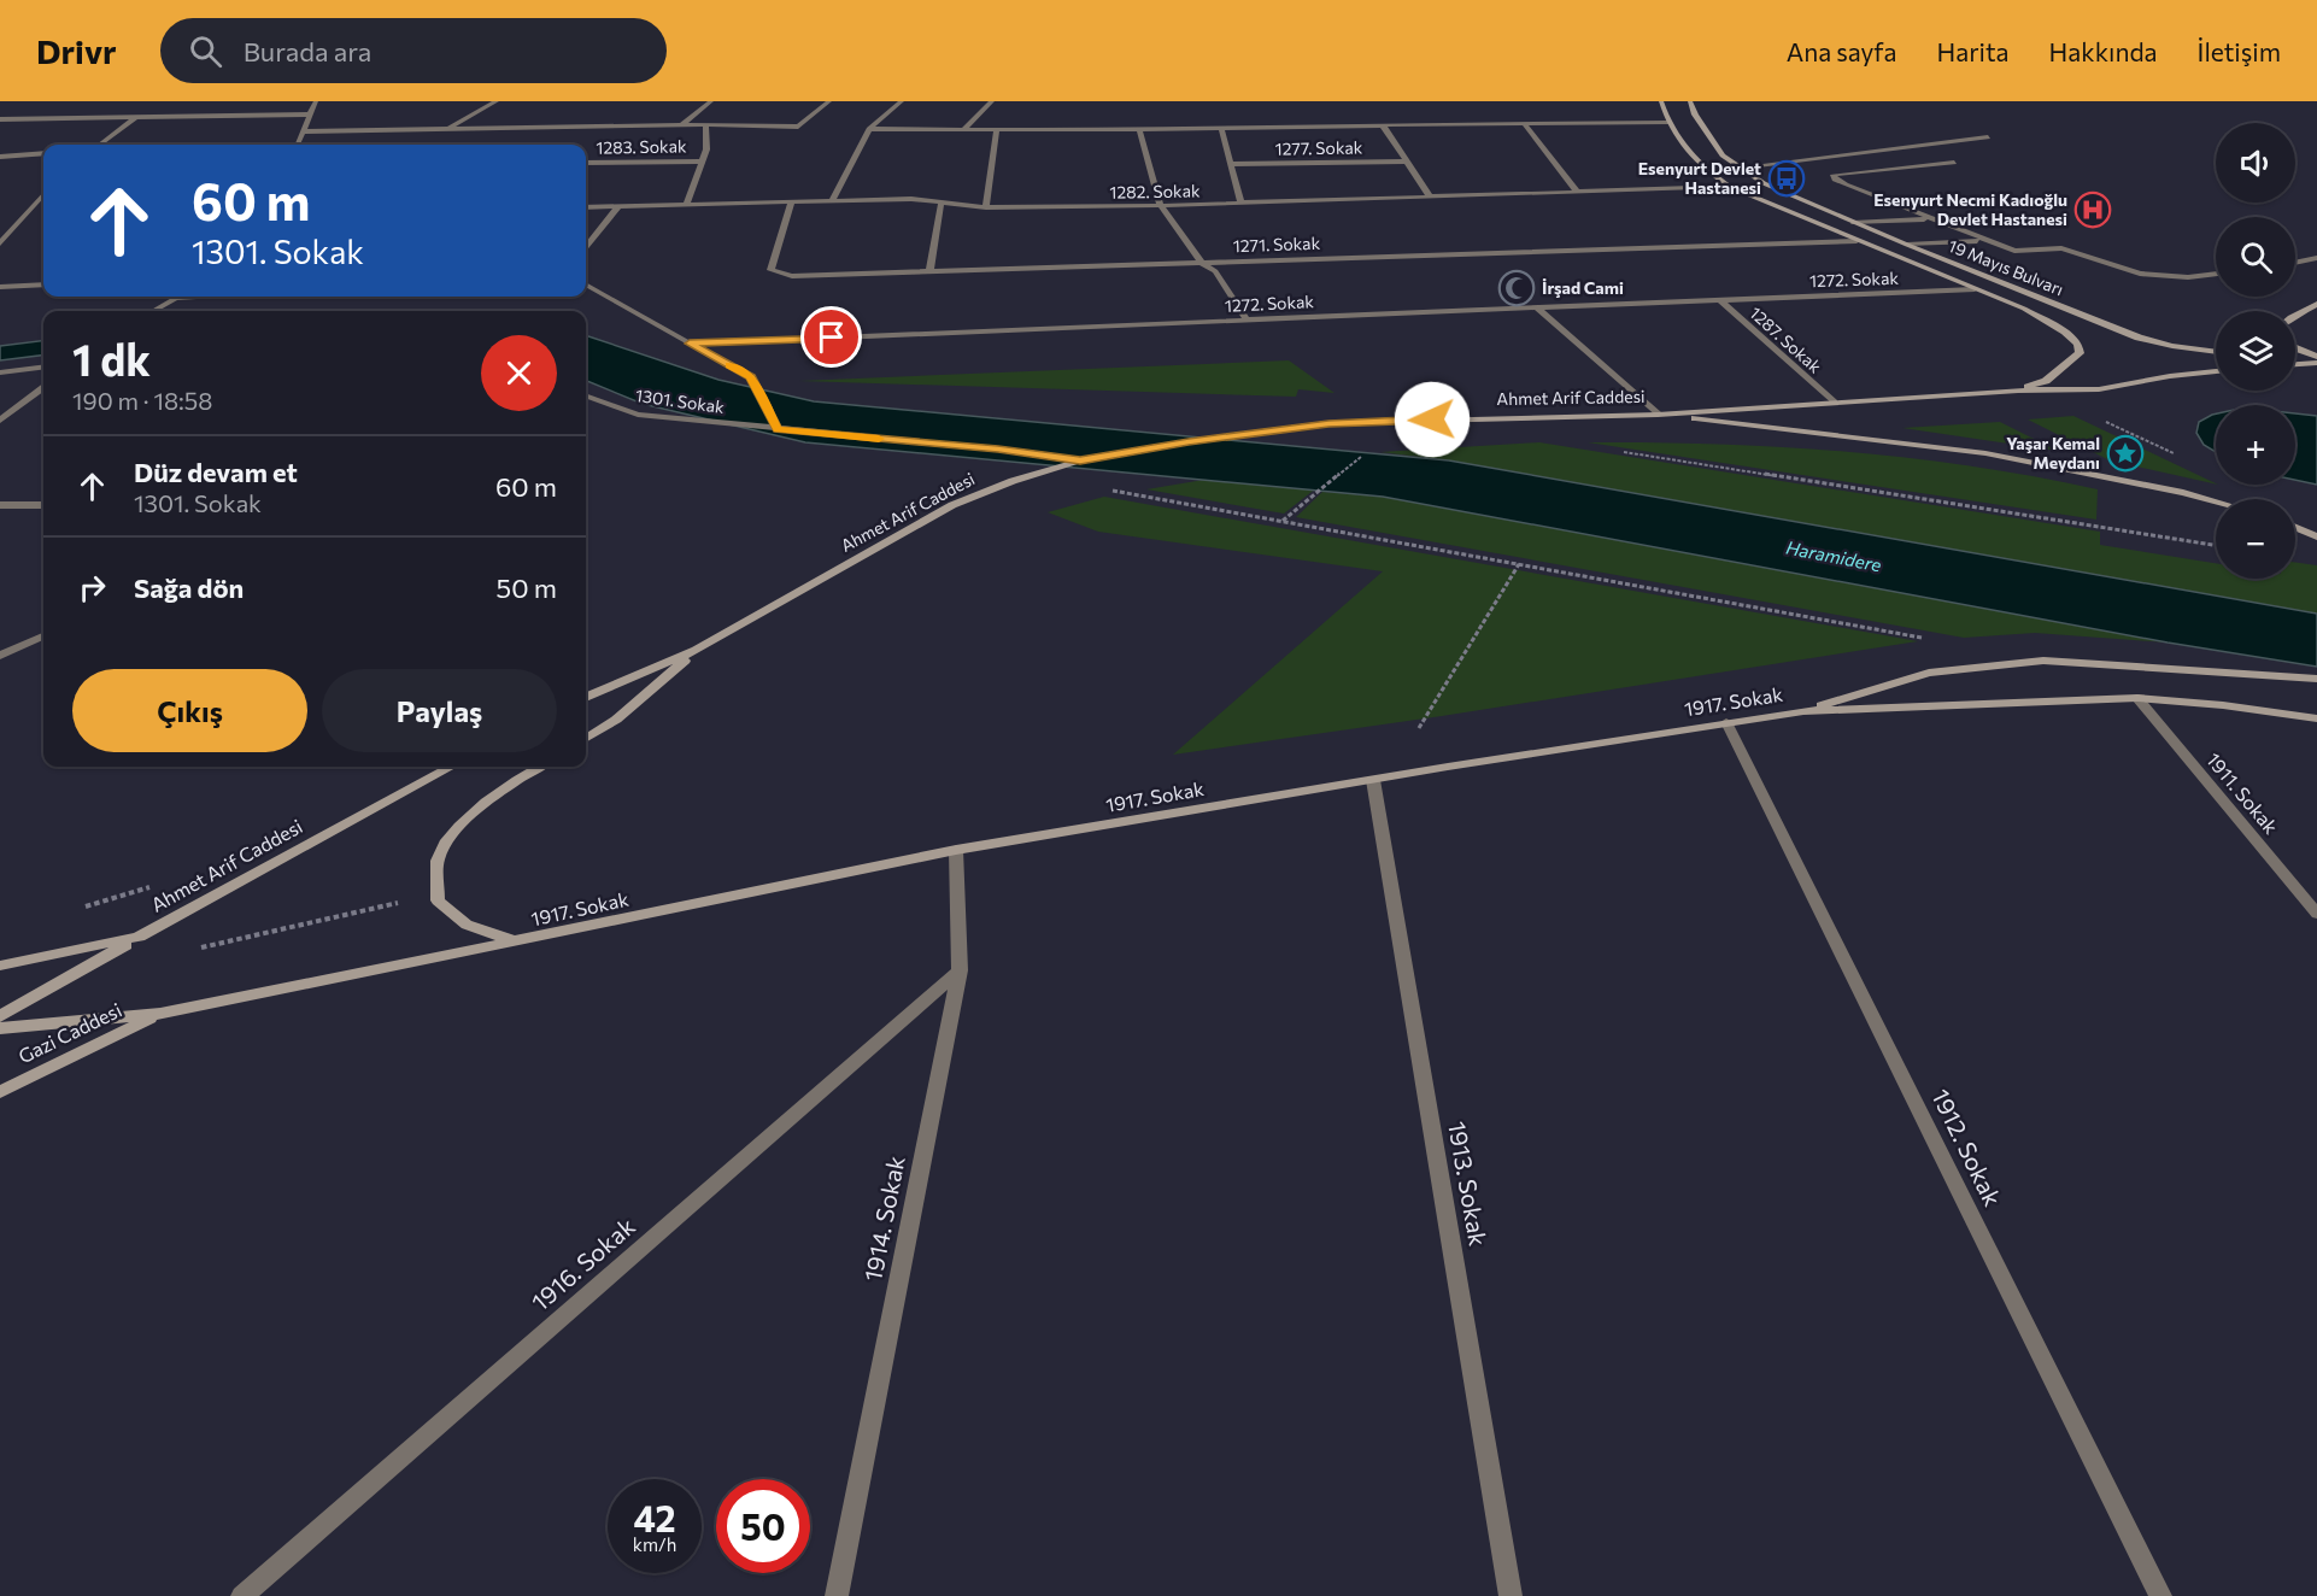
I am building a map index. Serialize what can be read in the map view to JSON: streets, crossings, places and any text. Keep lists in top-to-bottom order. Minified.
{"streets":{"main road":["19 Mayıs Bulvarı","Ahmet Arif Caddesi","1917. Sokak","Gazi Caddesi"],"street":["1283. Sokak","1277. Sokak","1282. Sokak","1271. Sokak","1272. Sokak","1287. Sokak","1301. Sokak","1911. Sokak","1912. Sokak","1913. Sokak","1914. Sokak","1916. Sokak"]},"crossings":[["1282. Sokak","1271. Sokak"],["1282. Sokak","19 Mayıs Bulvarı"],["1271. Sokak","19 Mayıs Bulvarı"],["19 Mayıs Bulvarı","1272. Sokak"],["19 Mayıs Bulvarı","Ahmet Arif Caddesi"],["1272. Sokak","1287. Sokak"],["1287. Sokak","Ahmet Arif Caddesi"],["Ahmet Arif Caddesi","1301. Sokak"],["1917. Sokak","1911. Sokak"],["1917. Sokak","Gazi Caddesi"],["1917. Sokak","1912. Sokak"],["1917. Sokak","1913. Sokak"],["1917. Sokak","1914. Sokak"],["1914. Sokak","1916. Sokak"]],"water":["Haramidere"],"places":{"bus stop":["Esenyurt Devlet Hastanesi"],"hospital":["Esenyurt Necmi Kadıoğlu Devlet Hastanesi"],"mosque":["İrşad Cami"],"place":["Yaşar Kemal Meydanı"]},"page":{"header":"Drivr","search":"Burada ara","nav":["Ana sayfa","Harita","Hakkında","İletişim"],"map_buttons":["+","−"],"turn":["60 m","1301. Sokak"],"heading":["1 dk","190 m · 18:58"],"list":[{"name":"Düz devam et","note":"1301. Sokak","value":"60 m"},{"name":"Sağa dön","value":"50 m"}],"buttons":["Çıkış","Paylaş"],"speed":"42 km/h","limit":"50"}}
